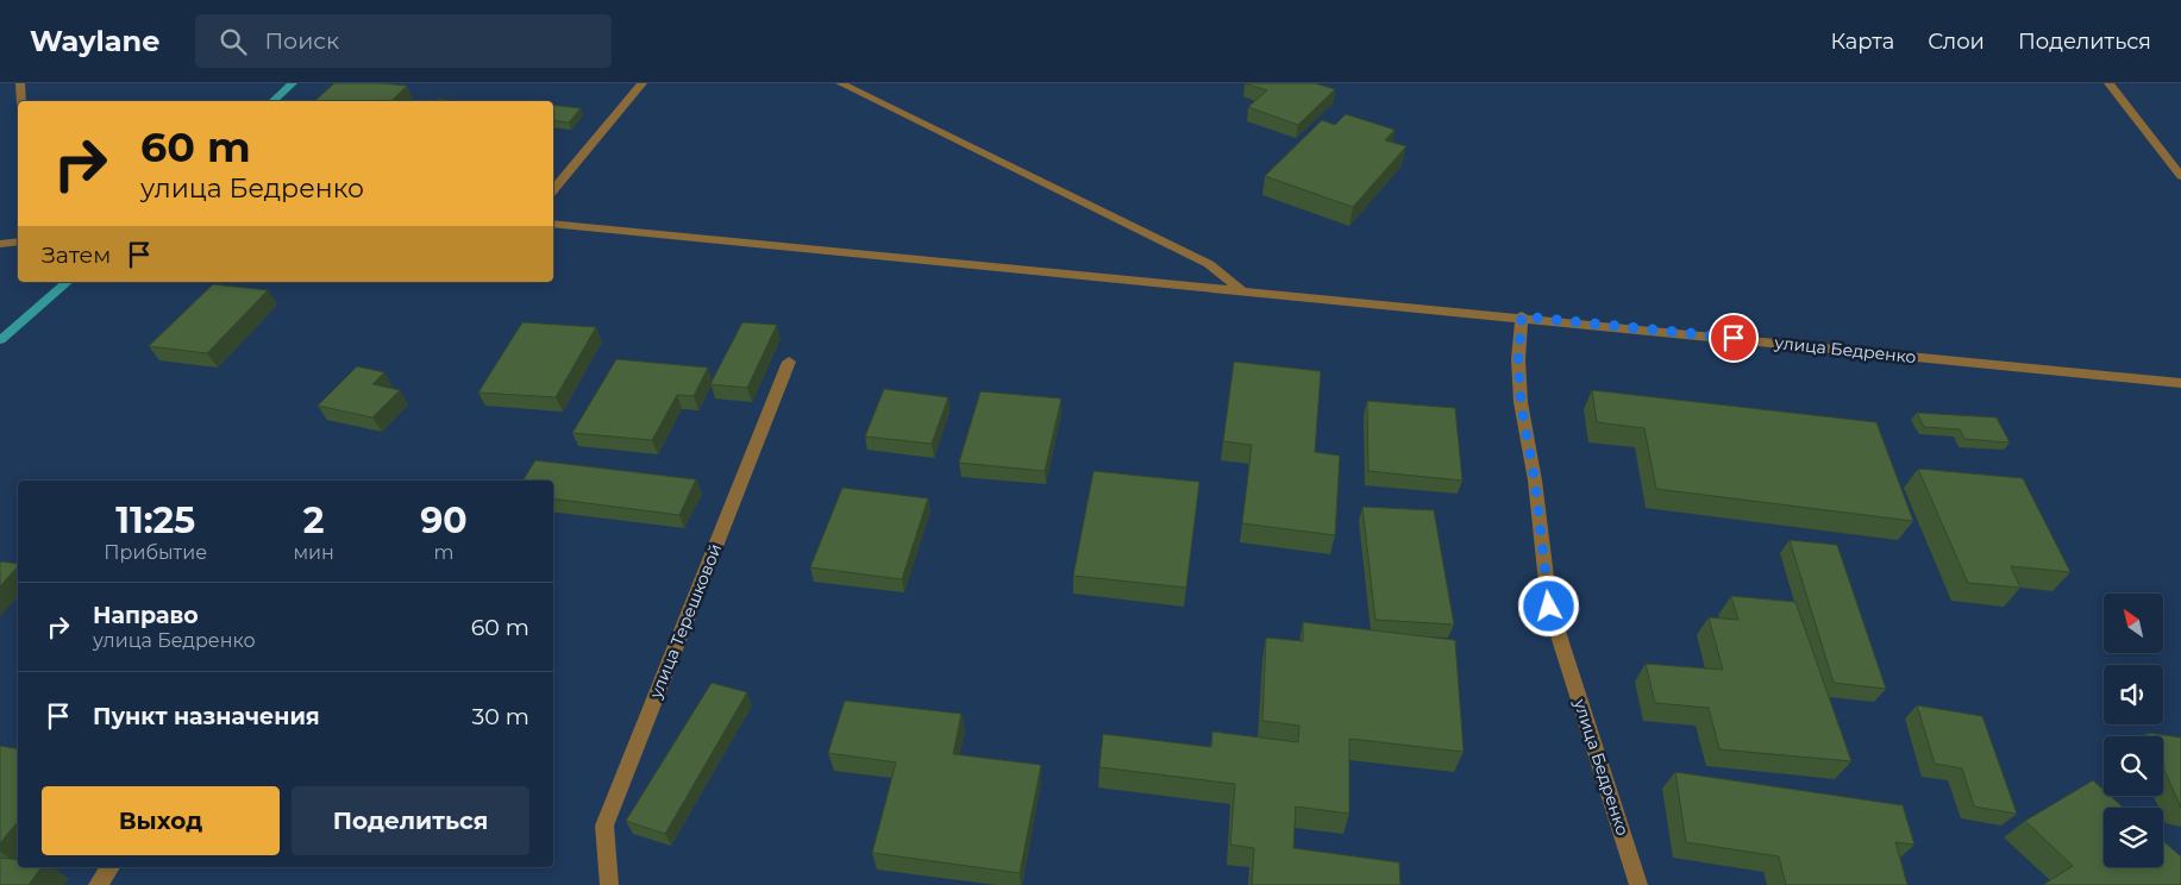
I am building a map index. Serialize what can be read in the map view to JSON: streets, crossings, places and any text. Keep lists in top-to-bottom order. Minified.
{"streets":{"street":["улица Бедренко","улица Терешковой"]},"north":"top left","page":{"header":"Waylane","search":"Поиск","nav":["Карта","Слои","Поделиться"],"turn":["60 m","улица Бедренко"],"then":"Затем","eta":["11:25","Прибытие","2","мин","90","m"],"list":[{"name":"Направо","note":"улица Бедренко","value":"60 m"},{"name":"Пункт назначения","value":"30 m"}],"buttons":["Выход","Поделиться"]}}
